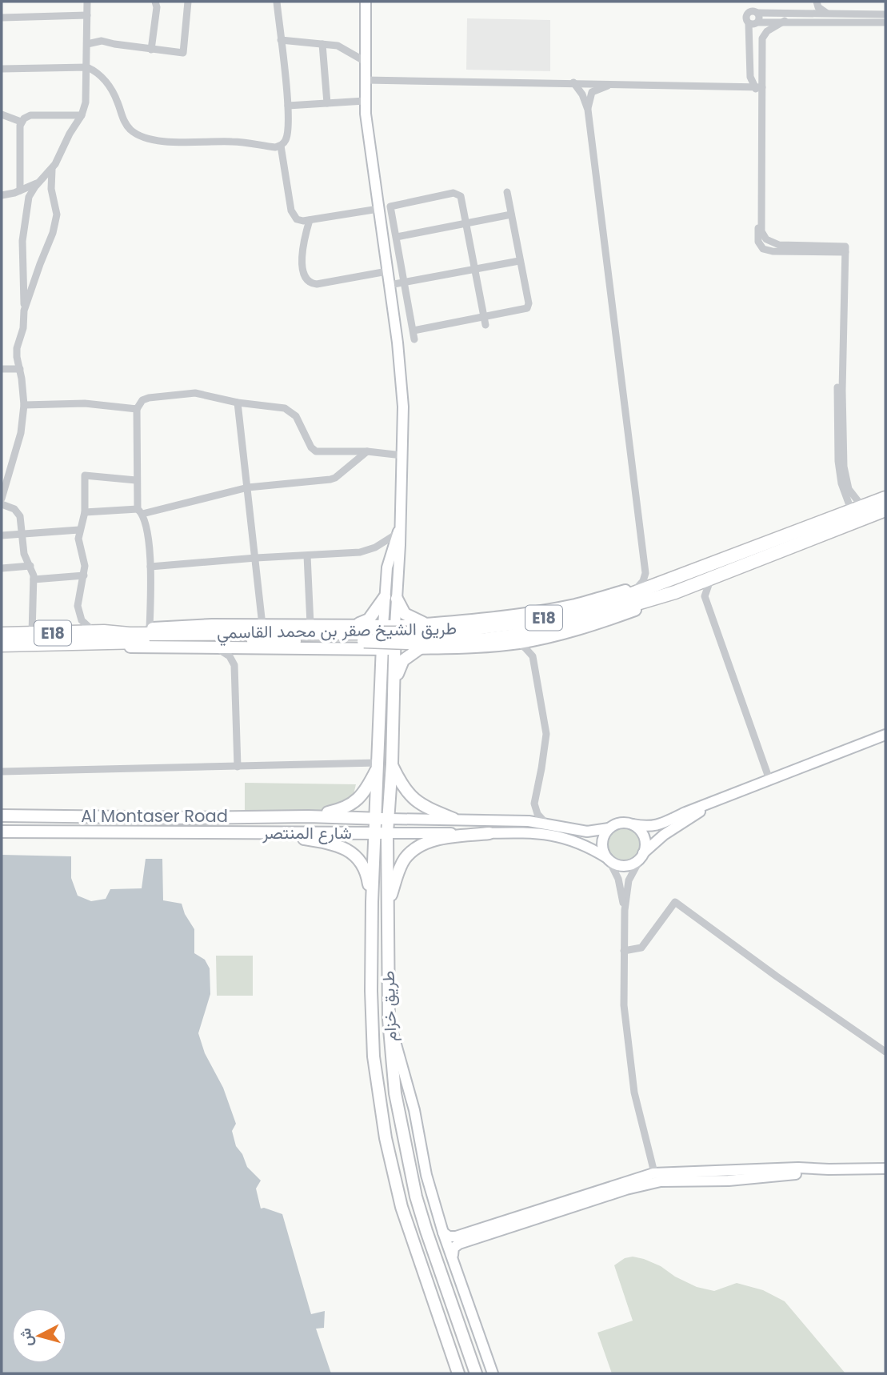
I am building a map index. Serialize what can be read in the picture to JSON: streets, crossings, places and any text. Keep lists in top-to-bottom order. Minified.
{"streets":{"highway":["E18","طريق الشيخ صقر بن محمد القاسمي"],"main road":["Al Montaser Road","شارع المنتصر","طريق خزام"]},"crossings":[["Al Montaser Road","شارع المنتصر"],["شارع المنتصر","طريق خزام"]],"north":"left"}
